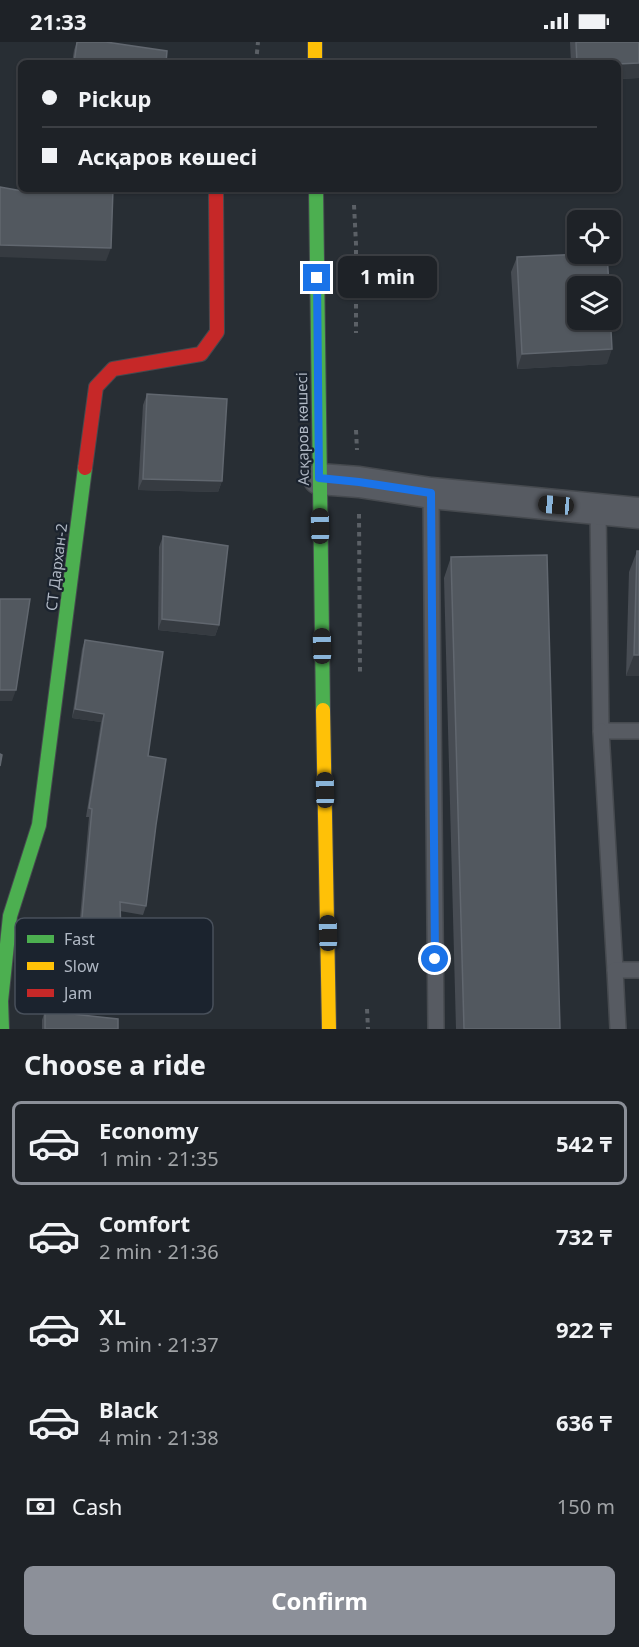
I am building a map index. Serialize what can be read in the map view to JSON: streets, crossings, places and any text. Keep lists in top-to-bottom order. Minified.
{"streets":{"street":["Асқаров көшесі","СТ Дархан-2"]},"legend":["Fast","Slow","Jam"],"page":{"status":"21:33","banner":["Pickup","Асқаров көшесі"],"bubble":"1 min","heading":"Choose a ride","list":[{"name":"Economy","note":"1 min · 21:35","value":"542 ₸"},{"name":"Comfort","note":"2 min · 21:36","value":"732 ₸"},{"name":"XL","note":"3 min · 21:37","value":"922 ₸"},{"name":"Black","note":"4 min · 21:38","value":"636 ₸"}],"pay":["Cash","150 m"],"buttons":"Confirm"}}
